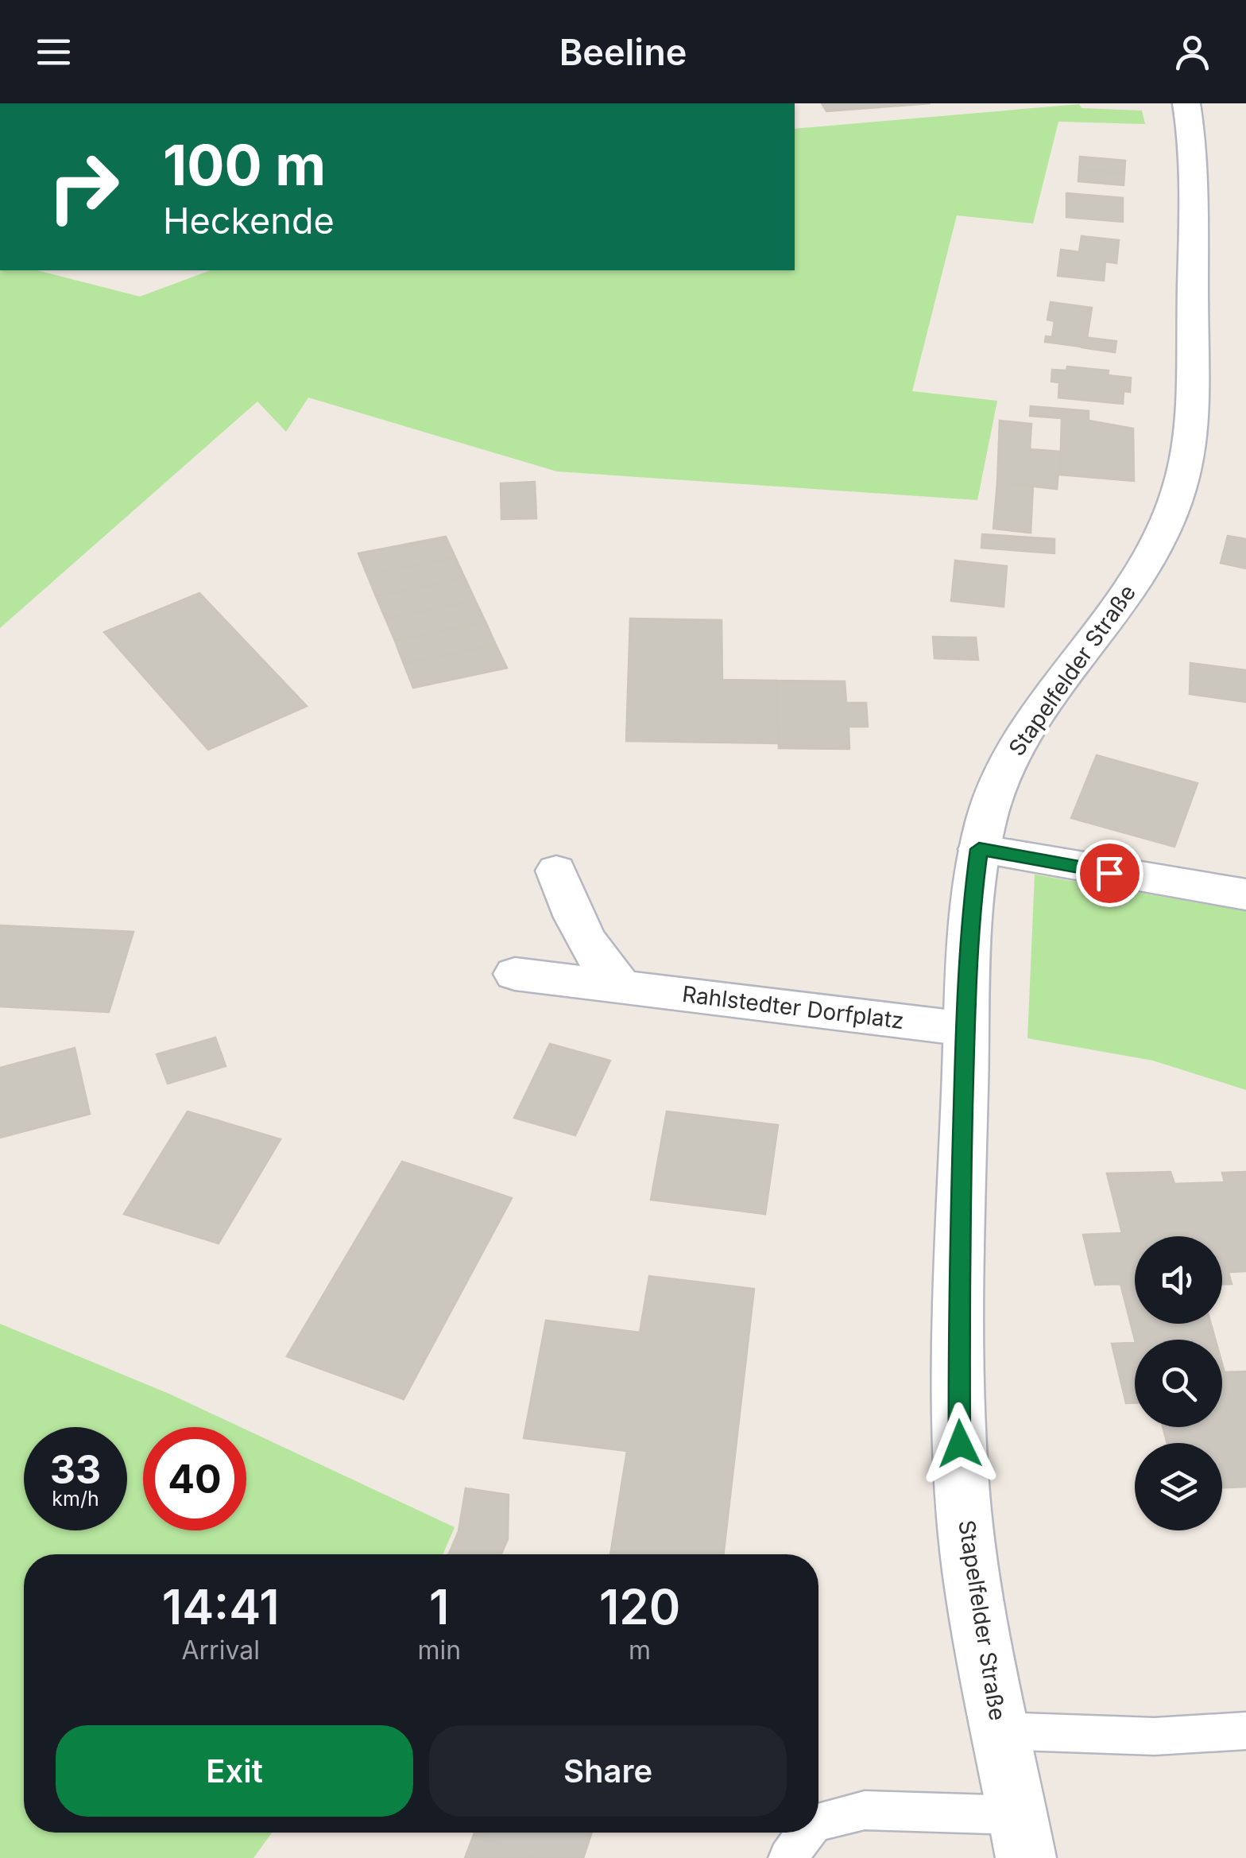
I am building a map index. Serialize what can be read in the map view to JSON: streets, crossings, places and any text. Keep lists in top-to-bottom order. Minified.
{"streets":{"street":["Stapelfelder Straße","Rahlstedter Dorfplatz"]},"crossings":[["Stapelfelder Straße","Rahlstedter Dorfplatz"]],"page":{"header":"Beeline","turn":["100 m","Heckende"],"speed":"33 km/h","limit":"40","eta":["14:41","Arrival","1","min","120","m"],"buttons":["Exit","Share"]}}
